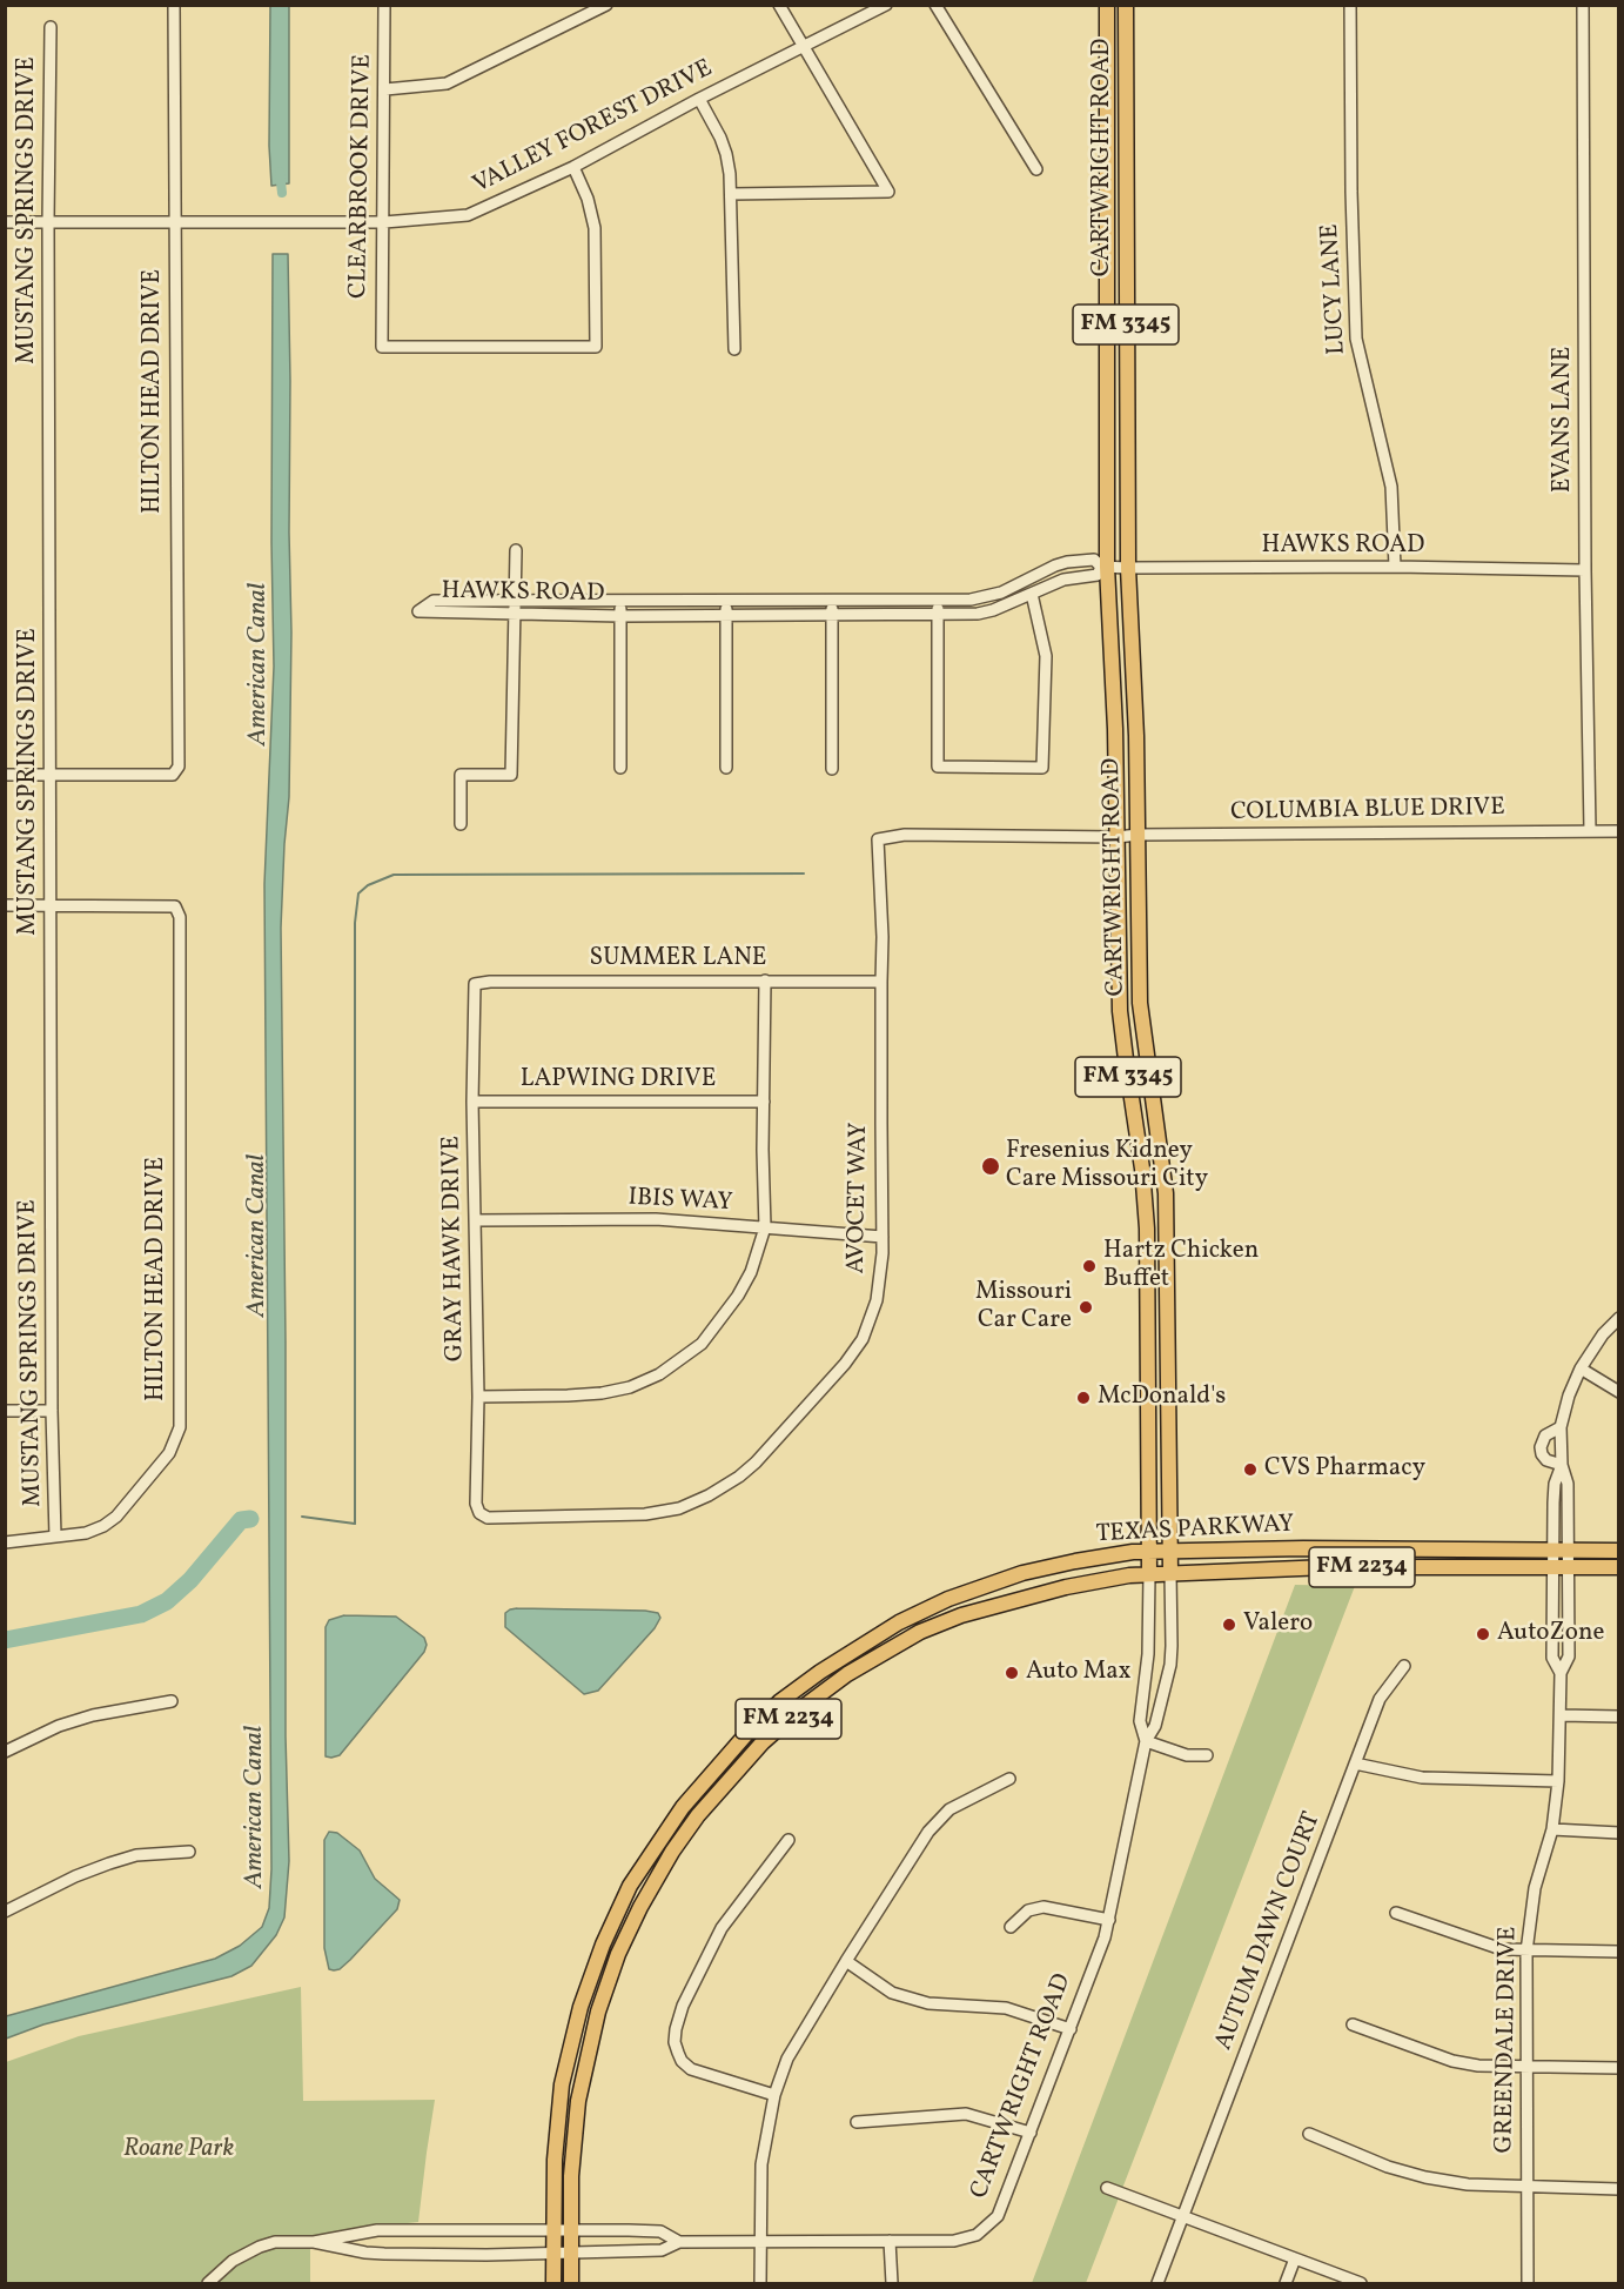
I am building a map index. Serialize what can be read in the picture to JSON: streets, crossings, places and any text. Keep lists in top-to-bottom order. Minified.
{"streets":{"main road":["CARTWRIGHT ROAD","FM 3345","TEXAS PARKWAY","FM 2234"],"street":["VALLEY FOREST DRIVE","CLEARBROOK DRIVE","MUSTANG SPRINGS DRIVE","LUCY LANE","HILTON HEAD DRIVE","EVANS LANE","HAWKS ROAD","COLUMBIA BLUE DRIVE","SUMMER LANE","LAPWING DRIVE","AVOCET WAY","IBIS WAY","GRAY HAWK DRIVE","AUTUM DAWN COURT","GREENDALE DRIVE"]},"crossings":[["VALLEY FOREST DRIVE","CLEARBROOK DRIVE"],["VALLEY FOREST DRIVE","MUSTANG SPRINGS DRIVE"],["VALLEY FOREST DRIVE","HILTON HEAD DRIVE"],["CARTWRIGHT ROAD","HAWKS ROAD"],["CARTWRIGHT ROAD","COLUMBIA BLUE DRIVE"],["CARTWRIGHT ROAD","AVOCET WAY"],["CARTWRIGHT ROAD","TEXAS PARKWAY"],["MUSTANG SPRINGS DRIVE","HILTON HEAD DRIVE"],["LUCY LANE","HAWKS ROAD"],["EVANS LANE","HAWKS ROAD"],["EVANS LANE","COLUMBIA BLUE DRIVE"],["COLUMBIA BLUE DRIVE","AVOCET WAY"],["SUMMER LANE","AVOCET WAY"],["SUMMER LANE","GRAY HAWK DRIVE"],["LAPWING DRIVE","GRAY HAWK DRIVE"],["AVOCET WAY","IBIS WAY"],["AVOCET WAY","GRAY HAWK DRIVE"],["IBIS WAY","GRAY HAWK DRIVE"],["TEXAS PARKWAY","GREENDALE DRIVE"]],"water":["American Canal"],"parks":["Roane Park"],"places":["Fresenius Kidney Care Missouri City","Hartz Chicken Buffet","Missouri Car Care","McDonald's","CVS Pharmacy","Valero","AutoZone","Auto Max"]}
